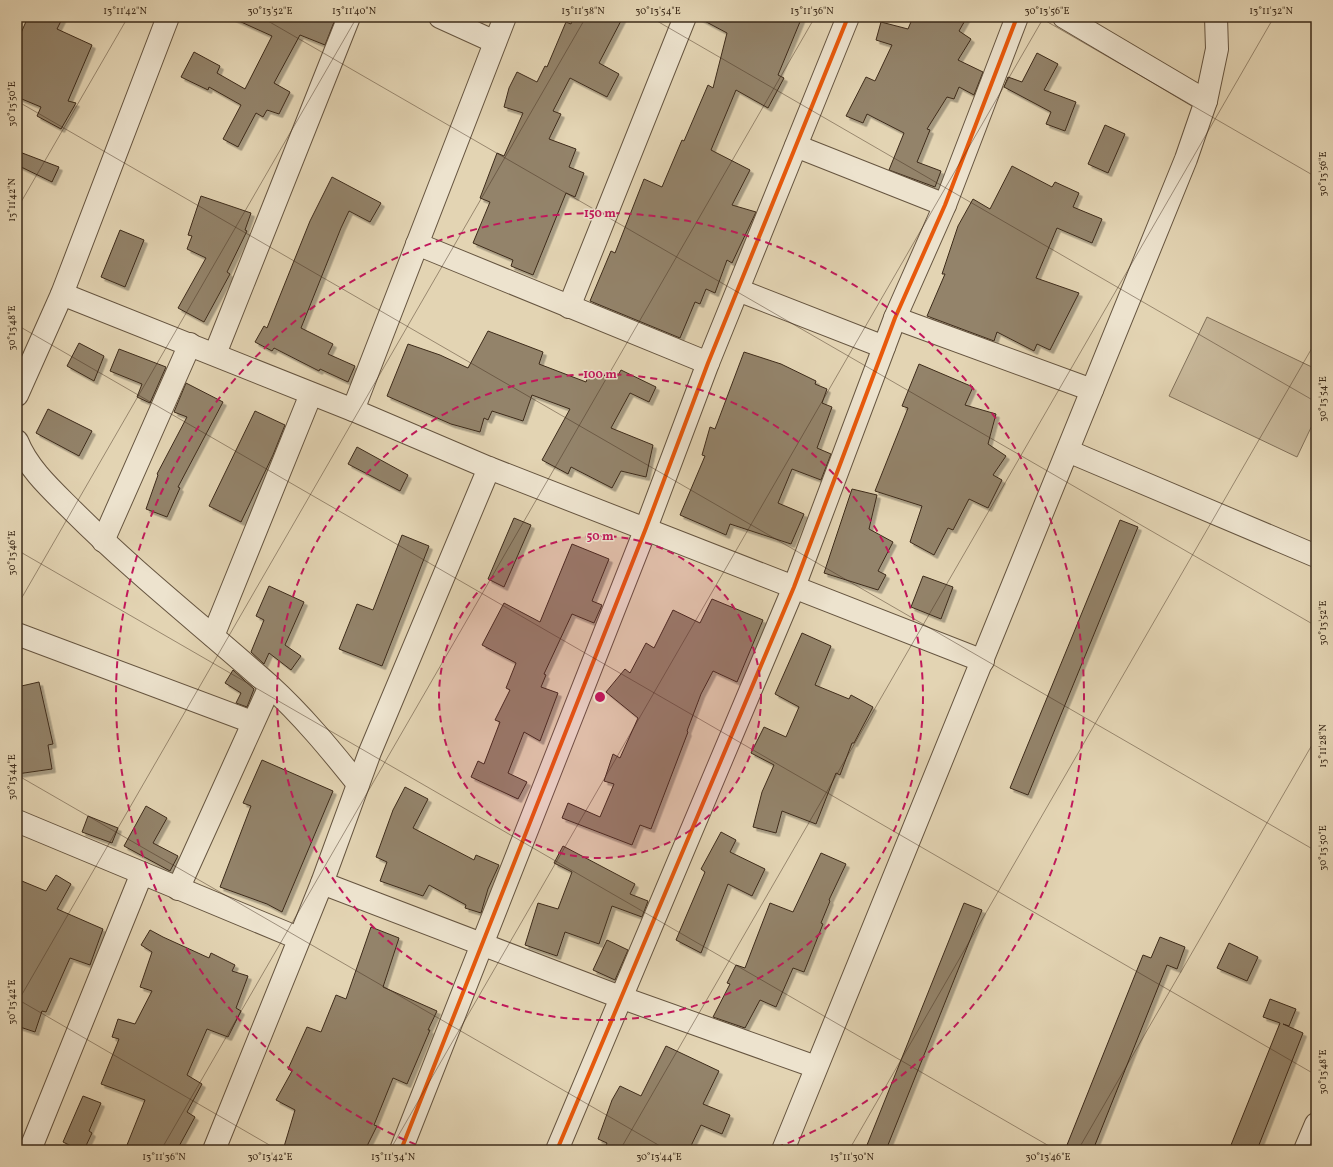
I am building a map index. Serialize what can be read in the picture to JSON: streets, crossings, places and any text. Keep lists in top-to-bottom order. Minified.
{"coordinates":["13°11'42\"N","30°13'52\"E","13°11'40\"N","13°11'38\"N","30°13'54\"E","13°11'36\"N","30°13'56\"E","13°11'32\"N","30°13'50\"E","30°13'48\"E","30°13'46\"E","13°11'28\"N","30°13'44\"E","30°13'42\"E","13°11'34\"N","13°11'30\"N"],"rings":["150 m","100 m","50 m"]}
